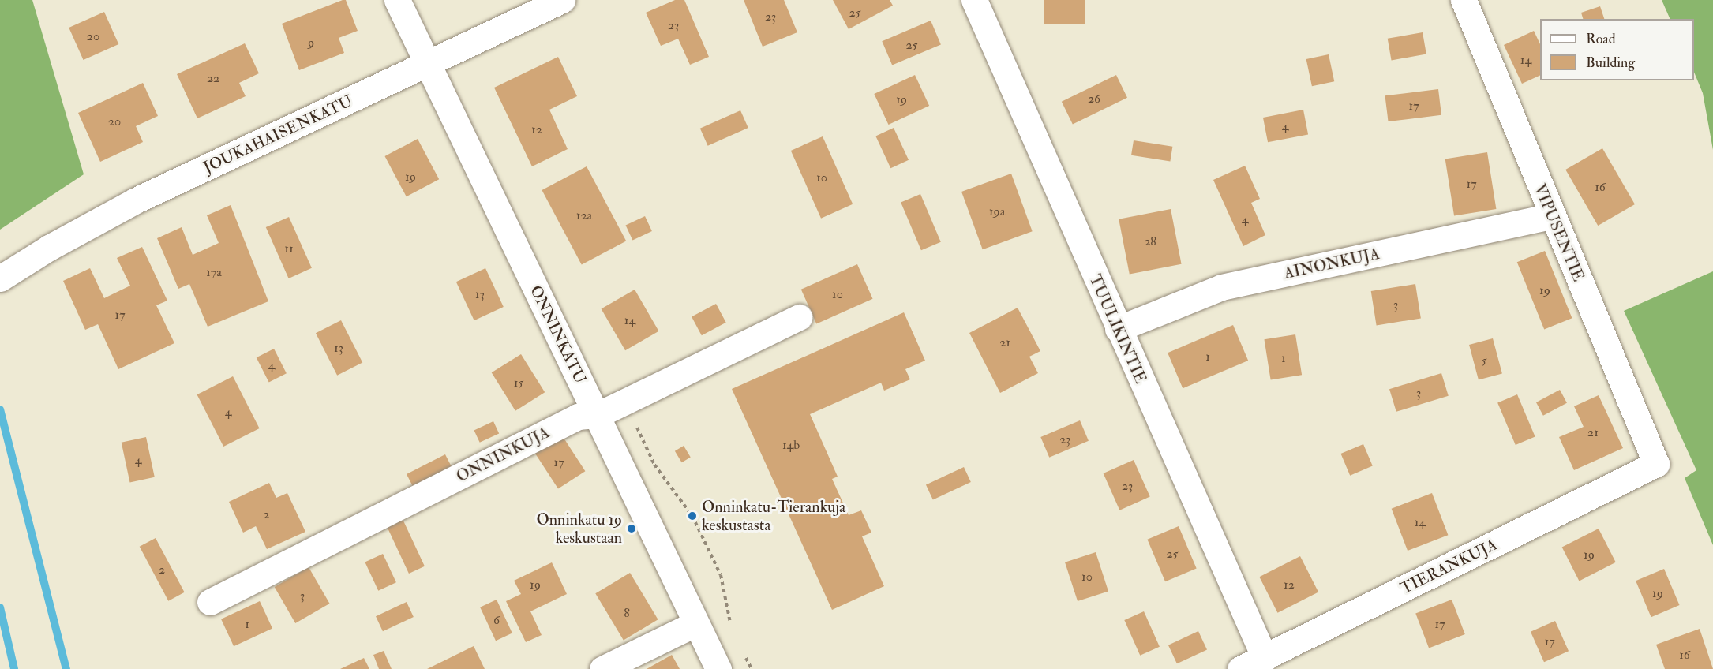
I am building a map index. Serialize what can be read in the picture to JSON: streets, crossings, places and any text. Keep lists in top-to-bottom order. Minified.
{"streets":{"street":["JOUKAHAISENKATU","VIPUSENTIE","AINONKUJA","TUULIKINTIE","ONNINKATU","ONNINKUJA","TIERANKUJA"]},"crossings":[["JOUKAHAISENKATU","ONNINKATU"],["VIPUSENTIE","AINONKUJA"],["VIPUSENTIE","TIERANKUJA"],["AINONKUJA","TUULIKINTIE"],["TUULIKINTIE","TIERANKUJA"],["ONNINKATU","ONNINKUJA"]],"places":["Onninkatu-Tierankuja keskustasta","Onninkatu 19 keskustaan"],"house_numbers":["25","23","23","20","9","25","14","22","26","19","17","20","4","12","19","10","17","16","19a","12a","4","28","11","17a","19","13","10","3","17","14","21","13","1","1","5","4","15","3","4","21","23","14b","4","17","23","2","14","25","19","2","10","19","12","19","3","8","6","1","17","17","16"],"legend":["Road","Building"]}
